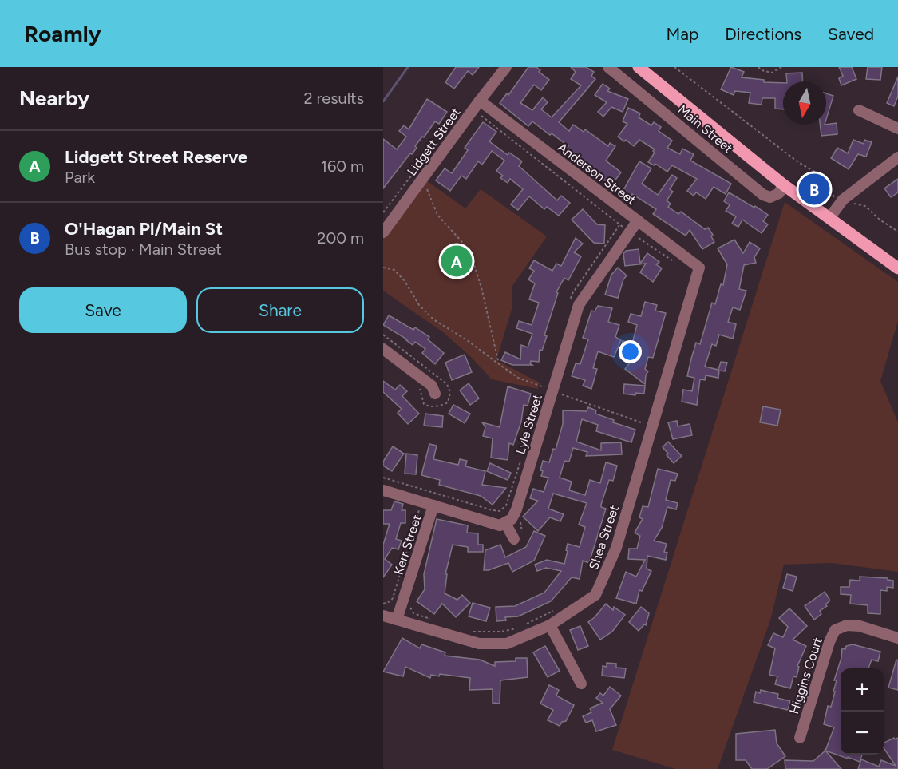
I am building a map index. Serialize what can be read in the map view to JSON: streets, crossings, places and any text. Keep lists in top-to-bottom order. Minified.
{"streets":{"main road":["Main Street"],"street":["Lidgett Street","Anderson Street","Lyle Street","Shea Street","Kerr Street","Higgins Court"]},"crossings":[["Lidgett Street","Anderson Street"],["Anderson Street","Lyle Street"],["Anderson Street","Shea Street"],["Shea Street","Kerr Street"]],"north":"bottom","page":{"header":"Roamly","nav":["Map","Directions","Saved"],"heading":["Nearby","2 results"],"list":[{"mark":"A","name":"Lidgett Street Reserve","note":"Park","value":"160 m"},{"mark":"B","name":"O'Hagan Pl/Main St","note":"Bus stop · Main Street","value":"200 m"}],"pins":["B","A"],"buttons":["Save","Share"],"map_buttons":["+","−"]}}
